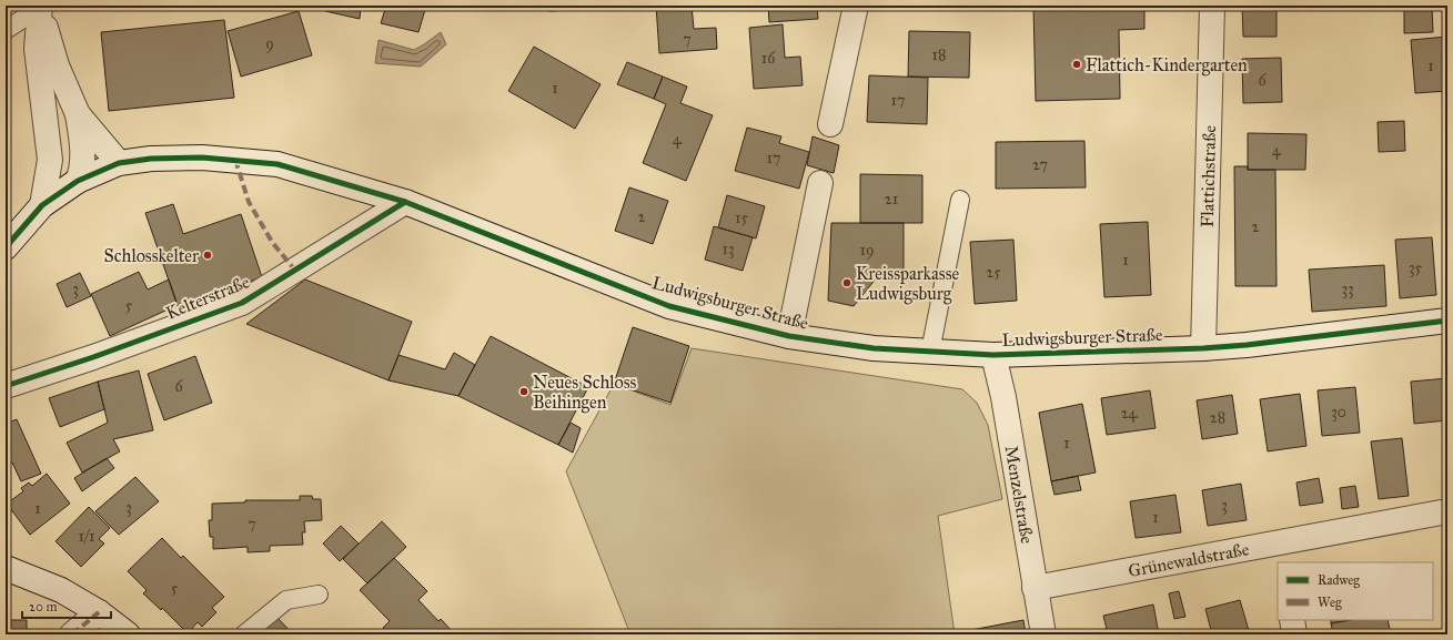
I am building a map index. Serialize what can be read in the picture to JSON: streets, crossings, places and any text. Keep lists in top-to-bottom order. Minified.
{"streets":{"street":["Flattichstraße","Kelterstraße","Ludwigsburger Straße","Menzelstraße","Grünewaldstraße"]},"crossings":[["Flattichstraße","Ludwigsburger Straße"],["Kelterstraße","Ludwigsburger Straße"],["Ludwigsburger Straße","Menzelstraße"],["Menzelstraße","Grünewaldstraße"]],"places":["Flattich-Kindergarten","Schlosskelter","Kreissparkasse Ludwigsburg","Neues Schloss Beihingen"],"house_numbers":["7","9","18","16","1","6","1","17","4","4","17","27","21","2","15","2","13","19","1","35","25","3","33","5","6","30","24","28","1","3","3","1","1","7","1/1","5"],"legend":["Radweg","Weg"],"scale_bar":"20 m"}
